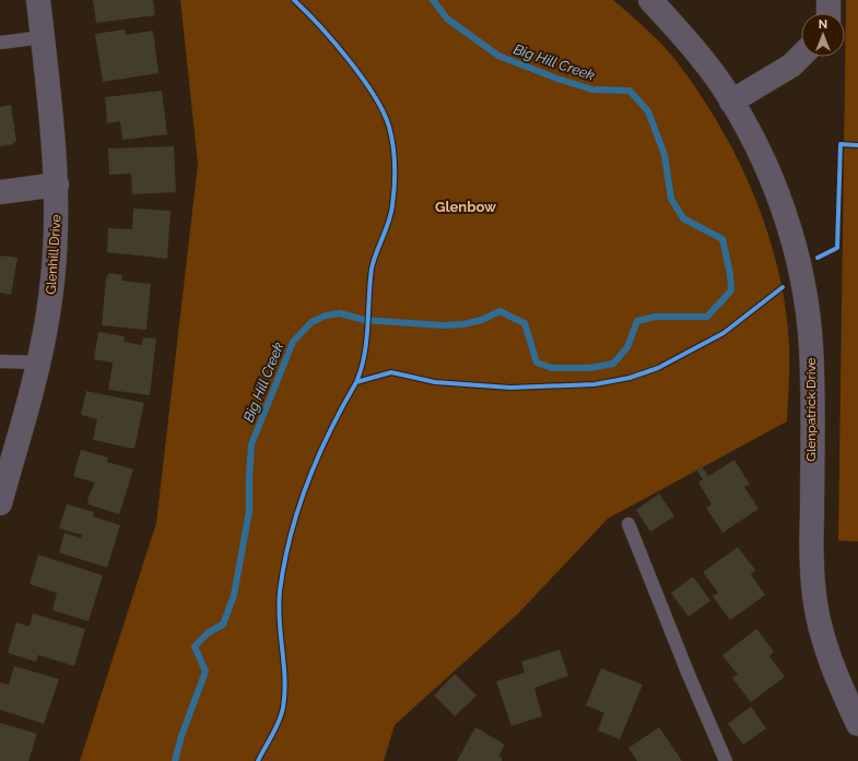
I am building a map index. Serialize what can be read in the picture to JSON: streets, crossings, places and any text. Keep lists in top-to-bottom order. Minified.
{"streets":{"street":["Glenhill Drive","Glenpatrick Drive"]},"districts":["Glenbow"],"water":["Big Hill Creek"],"north":"top"}
